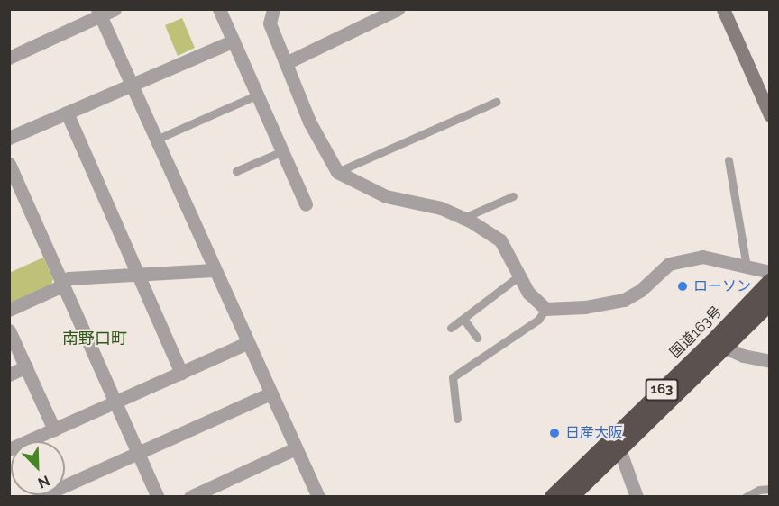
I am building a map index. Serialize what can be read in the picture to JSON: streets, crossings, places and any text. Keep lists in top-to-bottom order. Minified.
{"streets":{"highway":["国道163号","163"]},"districts":["南野口町"],"places":["ローソン","日産大阪"],"north":"bottom right"}
